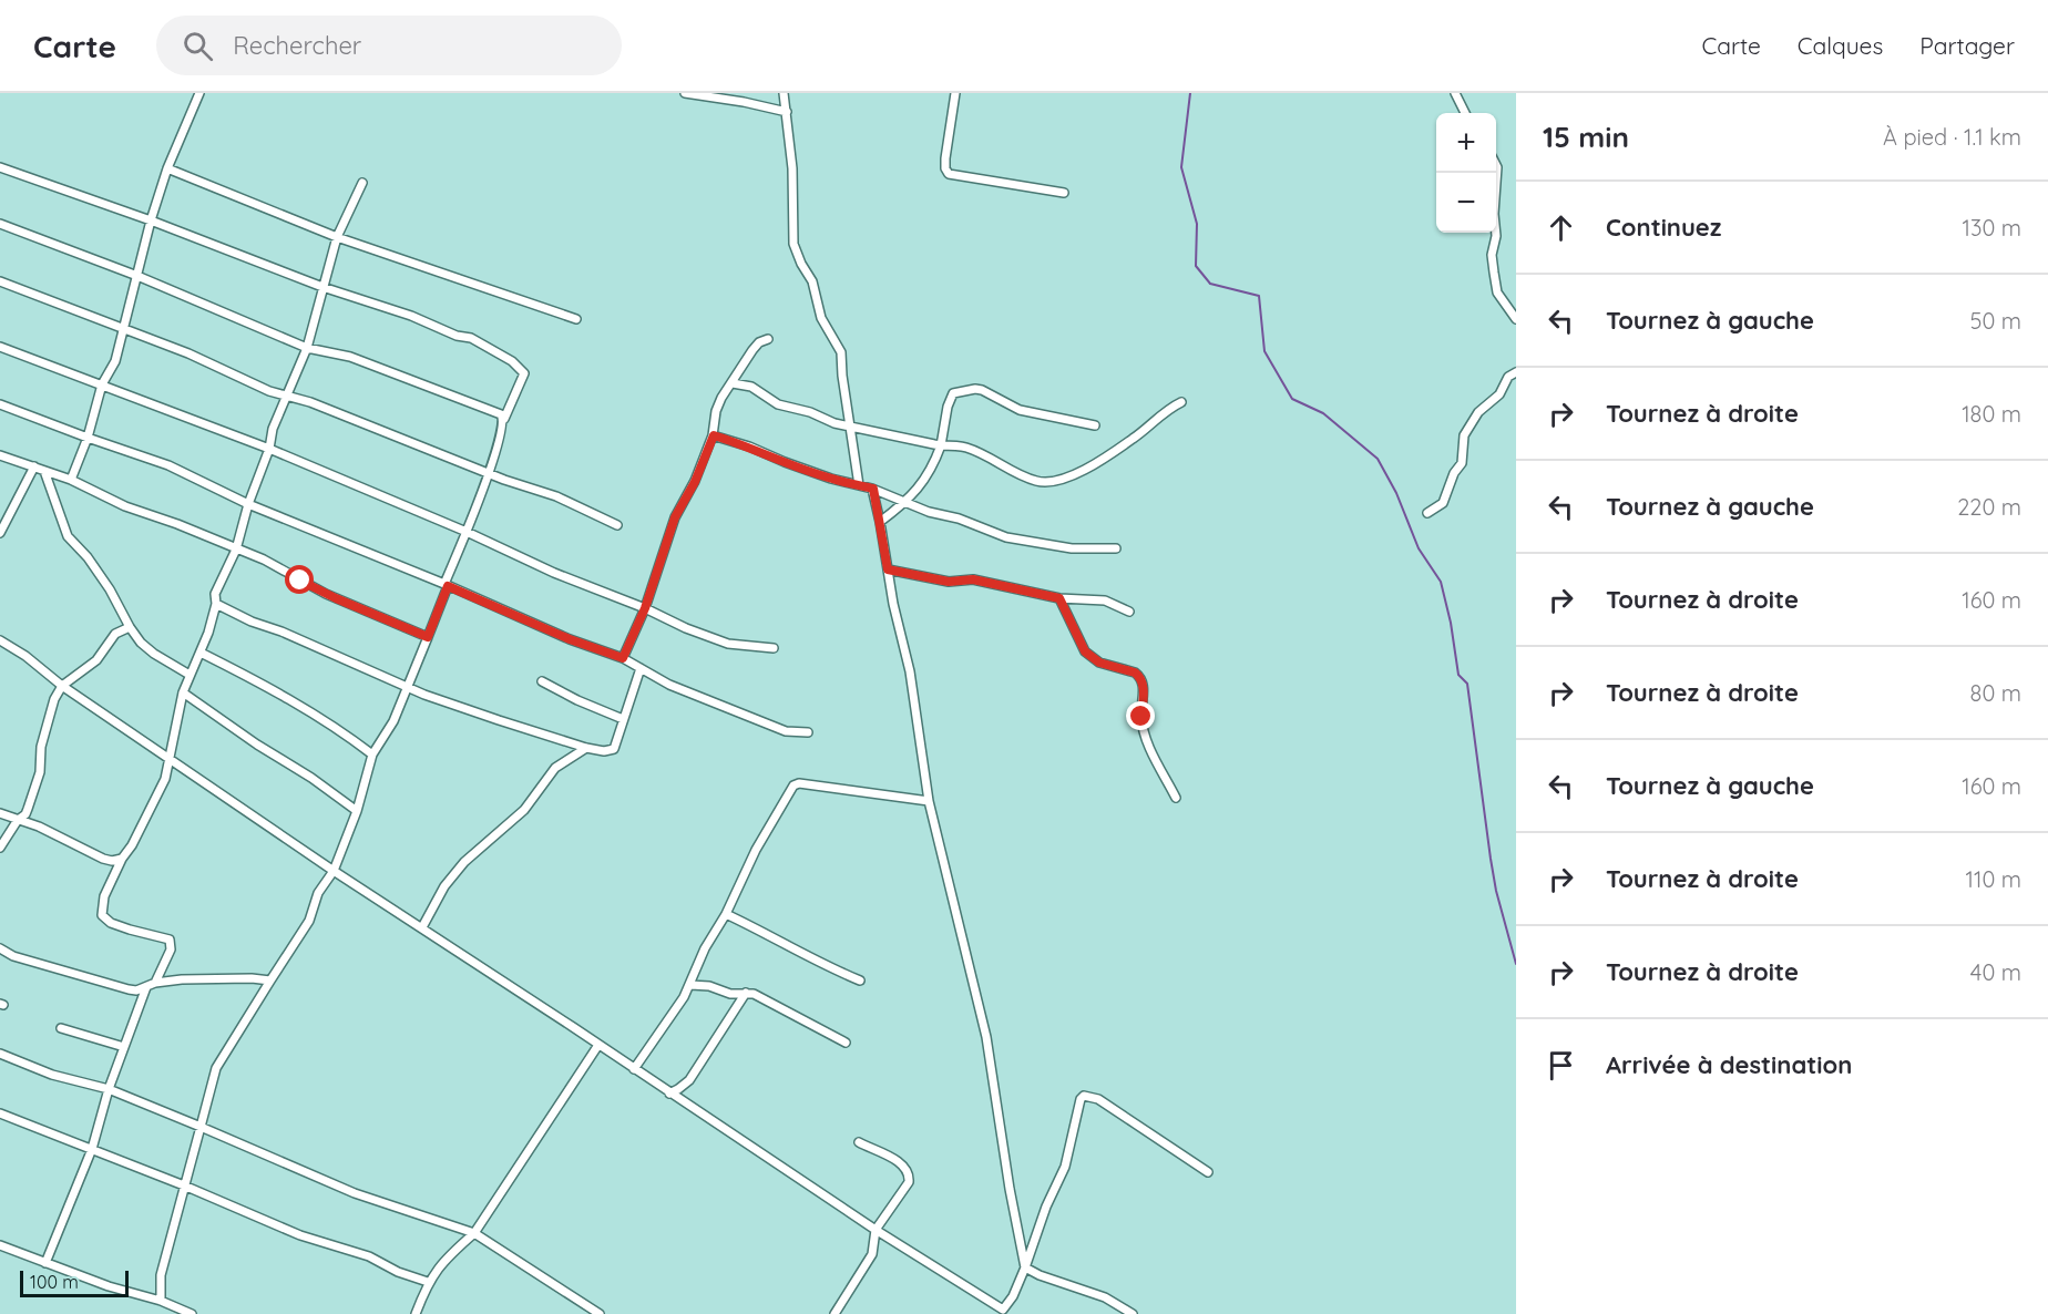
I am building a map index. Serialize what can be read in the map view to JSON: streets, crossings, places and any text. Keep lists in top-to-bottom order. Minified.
{"scale_bar":"100 m","page":{"header":"Carte","search":"Rechercher","nav":["Carte","Calques","Partager"],"heading":["15 min","À pied · 1.1 km"],"map_buttons":["+","−"],"list":[["Continuez","130 m"],["Tournez à gauche","50 m"],["Tournez à droite","180 m"],["Tournez à gauche","220 m"],["Tournez à droite","160 m"],["Tournez à droite","80 m"],["Tournez à gauche","160 m"],["Tournez à droite","110 m"],["Tournez à droite","40 m"],"Arrivée à destination"],"scale":"100 m"}}
